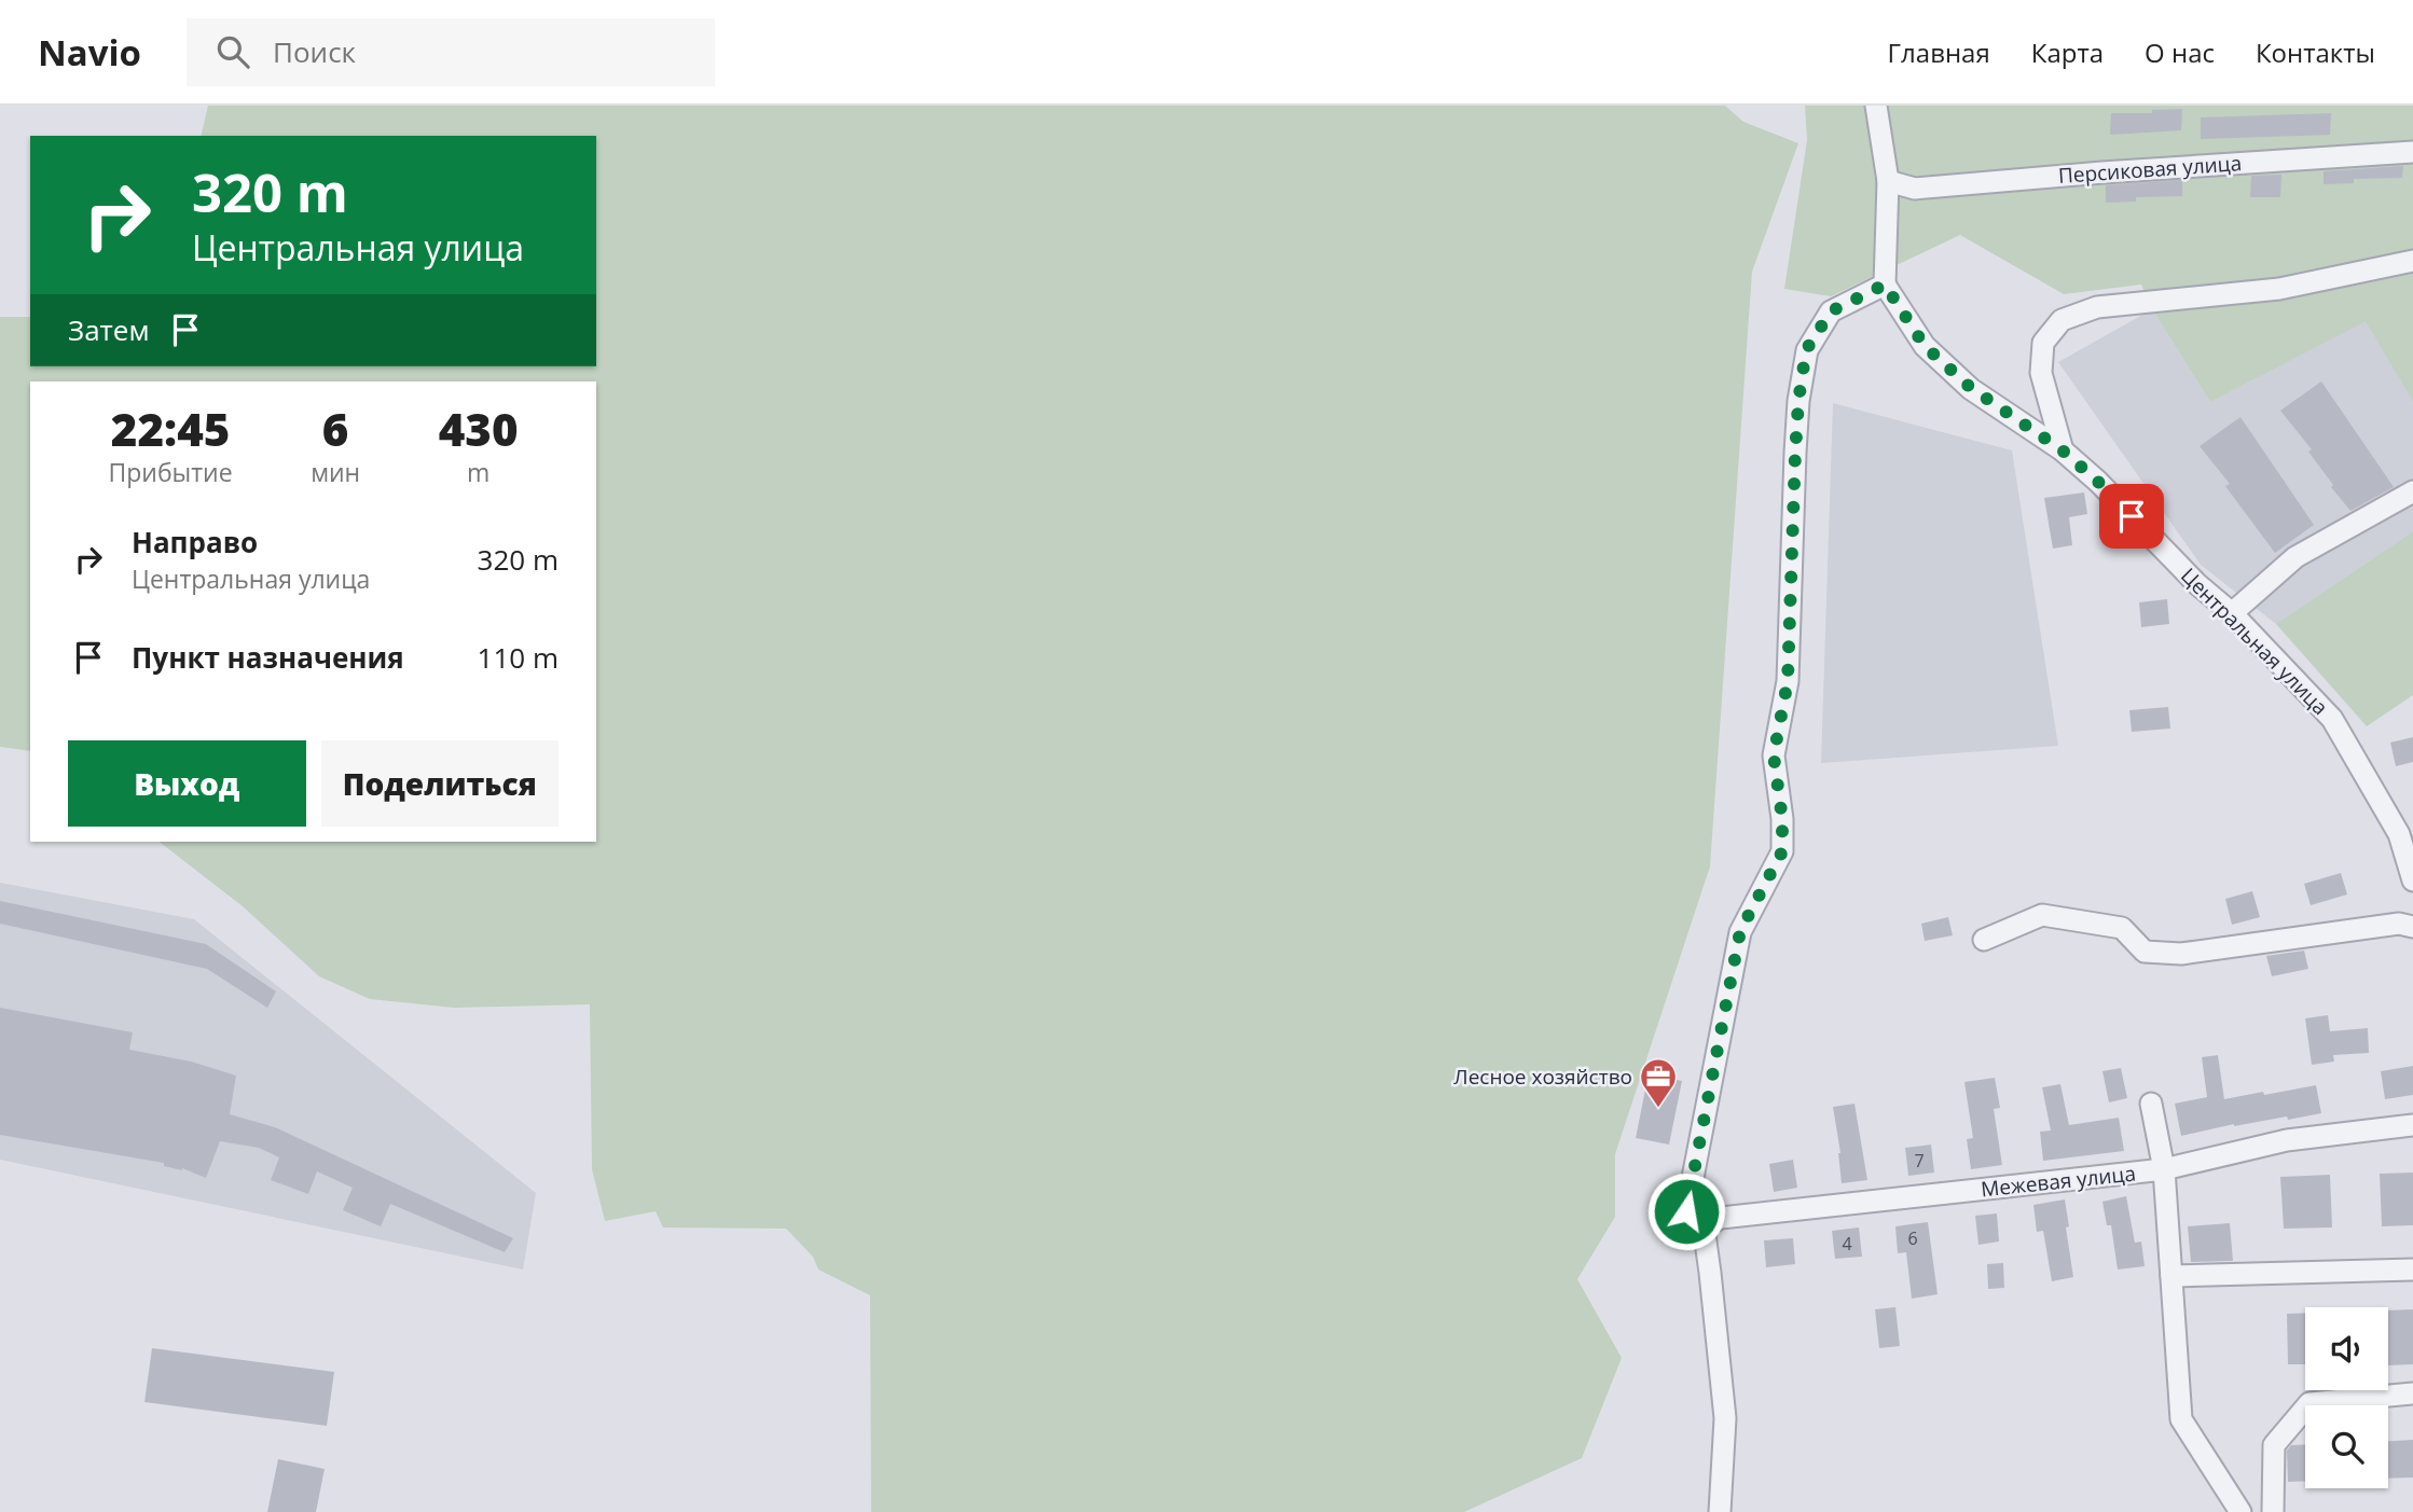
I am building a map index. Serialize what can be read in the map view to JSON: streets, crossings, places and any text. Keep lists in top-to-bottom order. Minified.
{"streets":{"street":["Персиковая улица","Центральная улица","Межевая улица"]},"places":{"office":["Лесное хозяйство"]},"house_numbers":["7","6","4"],"page":{"header":"Navio","search":"Поиск","nav":["Главная","Карта","О нас","Контакты"],"turn":["320 m","Центральная улица"],"then":"Затем","eta":["22:45","Прибытие","6","мин","430","m"],"list":[{"name":"Направо","note":"Центральная улица","value":"320 m"},{"name":"Пункт назначения","value":"110 m"}],"buttons":["Выход","Поделиться"]}}
